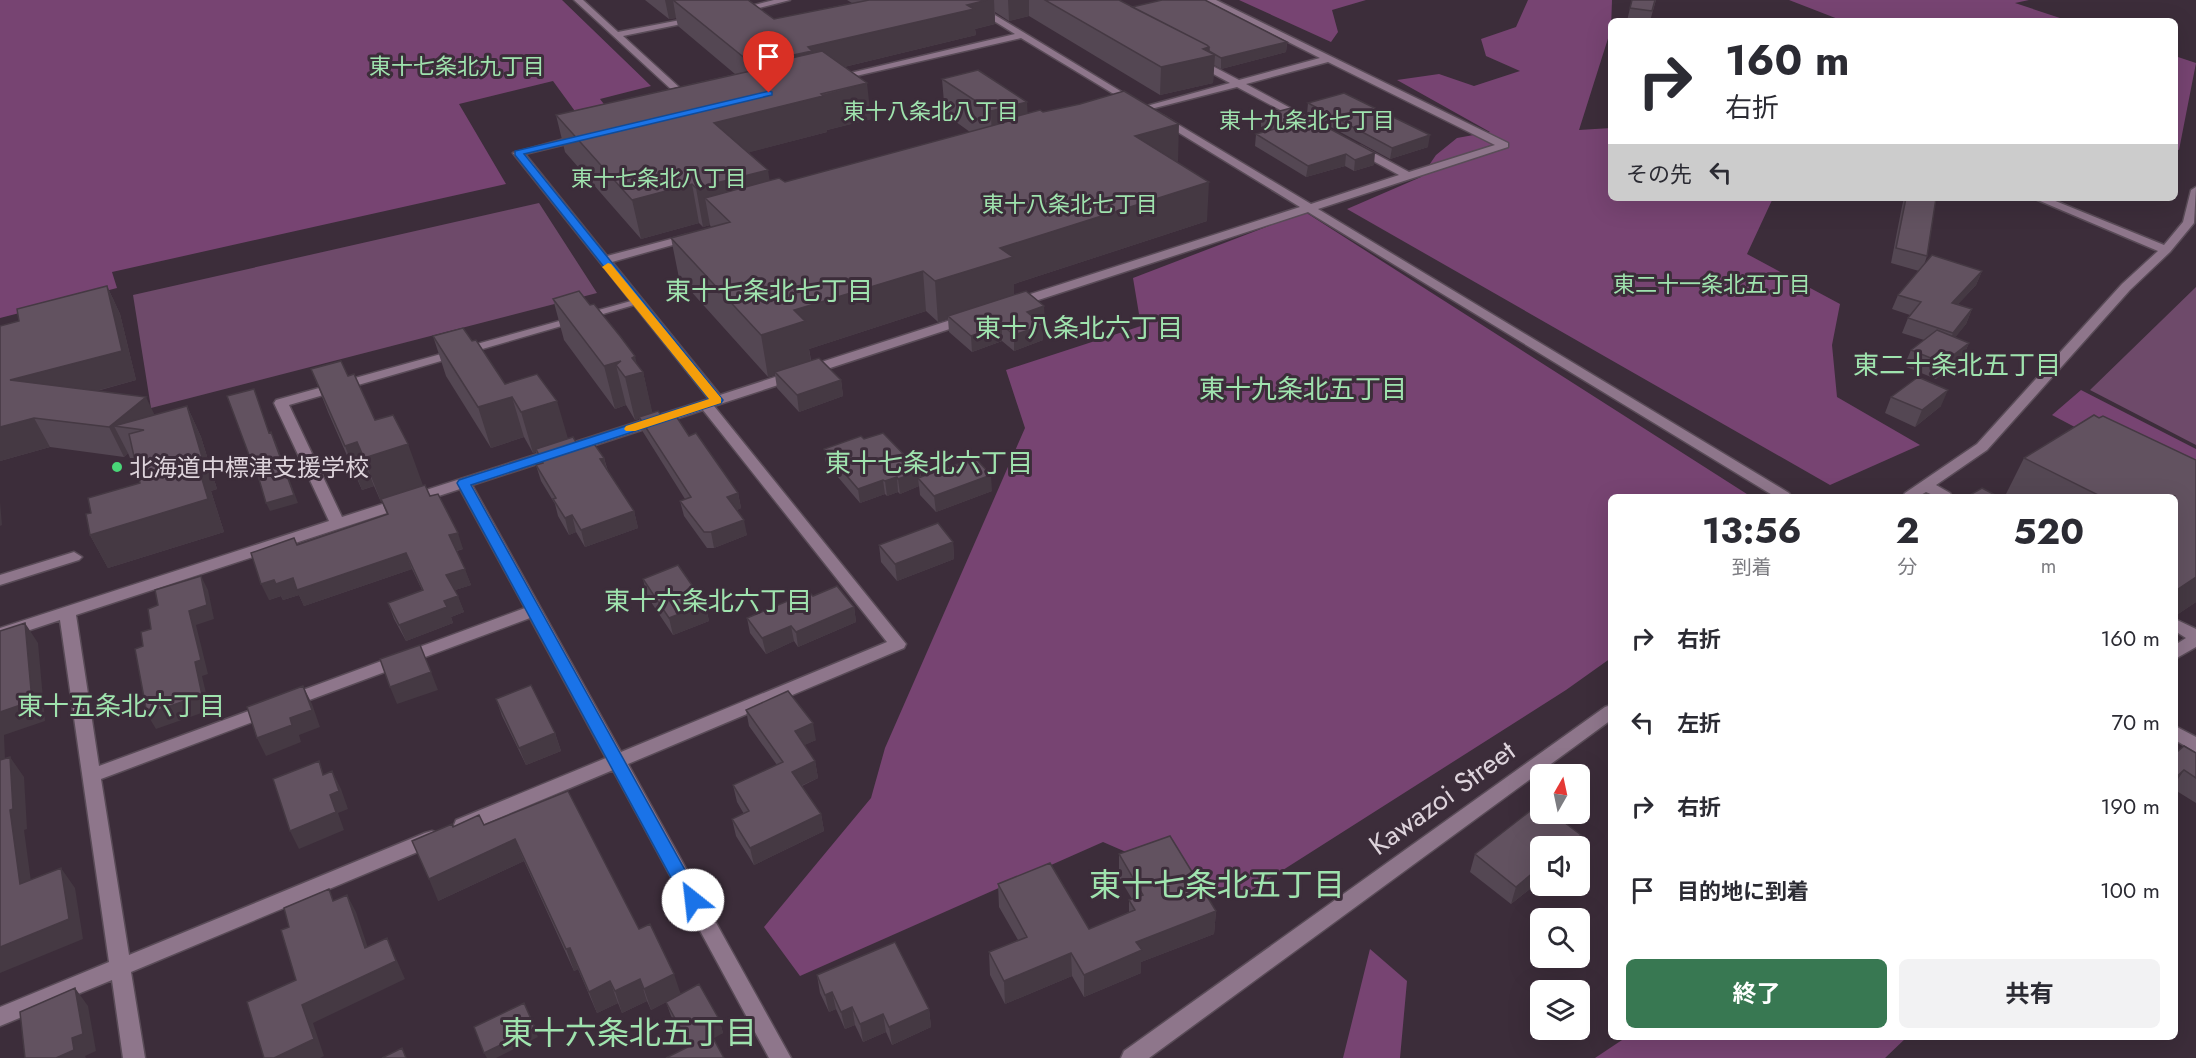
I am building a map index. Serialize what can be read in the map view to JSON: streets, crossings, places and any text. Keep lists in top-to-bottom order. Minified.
{"streets":{"street":["Kawazoi Street"]},"districts":["東十七条北九丁目","東十八条北八丁目","東十九条北七丁目","東十七条北八丁目","東十八条北七丁目","東二十一条北五丁目","東十七条北七丁目","東十八条北六丁目","東二十条北五丁目","東十九条北五丁目","東十七条北六丁目","東十六条北六丁目","東十五条北六丁目","東十七条北五丁目","東十六条北五丁目"],"places":["北海道中標津支援学校"],"north":"top","page":{"turn":["160 m","右折"],"then":"その先","eta":["13:56","到着","2","分","520","m"],"list":[{"name":"右折","value":"160 m"},{"name":"左折","value":"70 m"},{"name":"右折","value":"190 m"},{"name":"目的地に到着","value":"100 m"}],"buttons":["終了","共有"]}}
